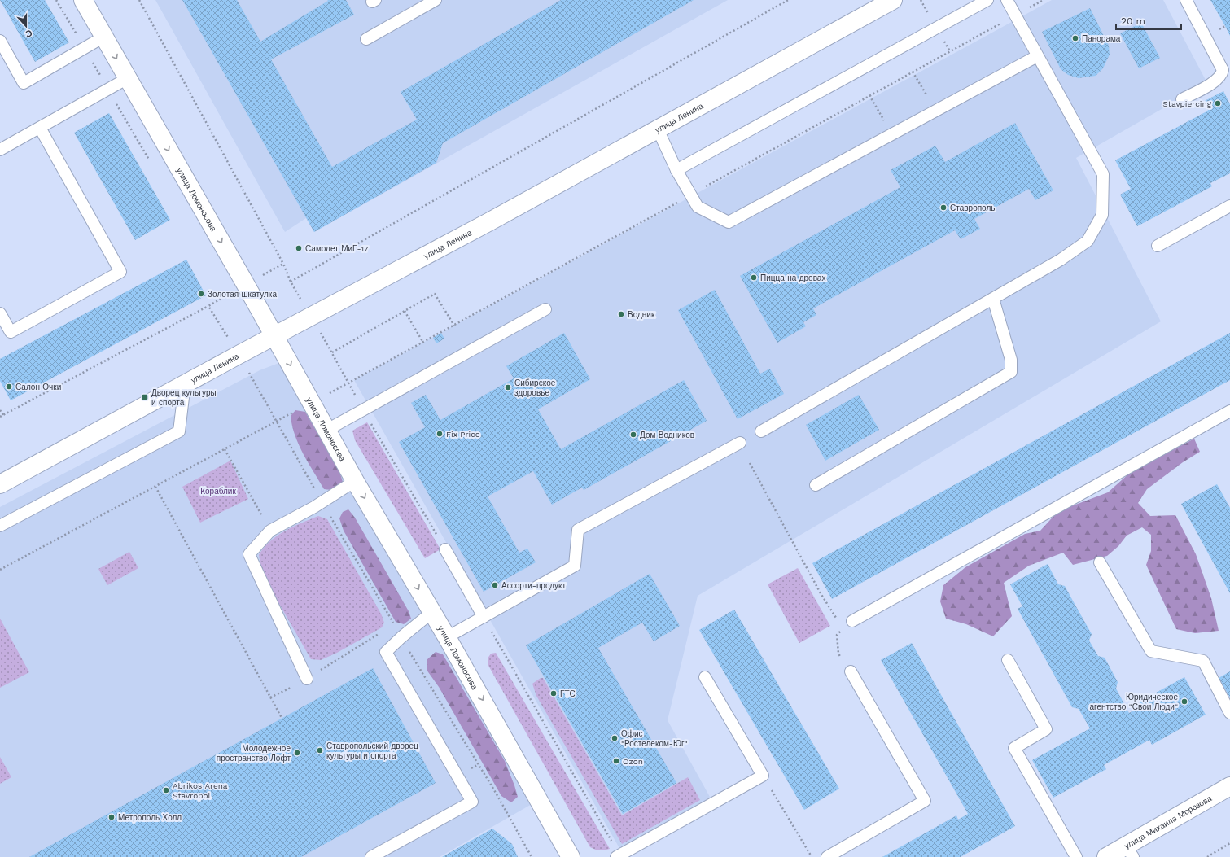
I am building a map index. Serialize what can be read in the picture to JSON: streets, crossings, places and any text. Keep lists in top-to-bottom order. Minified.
{"streets":{"street":["улица Ленина","улица Ломоносова","улица Михаила Морозова"]},"crossings":[["улица Ленина","улица Ломоносова"]],"one_way":["улица Ломоносова"],"parks":["Кораблик"],"places":{"other":["Панорама","Stavpiercing","Ставрополь","Самолет МиГ-17","Пицца на дровах","Золотая шкатулка","Водник","Салон Очки","Сибирское здоровье","Fix Price","Дом Водников","Ассорти-продукт","ГТС","Юридическое агентство \"Свои Люди\"","Офис \"Ростелеком-Юг\"","Ставропольский дворец культуры и спорта","Молодежное пространство Лофт","Ozon","Abrikos Arena Stavropol","Метрополь Холл"],"transit":["Дворец культуры и спорта"]},"scale_bar":"20 m","north":"bottom"}
